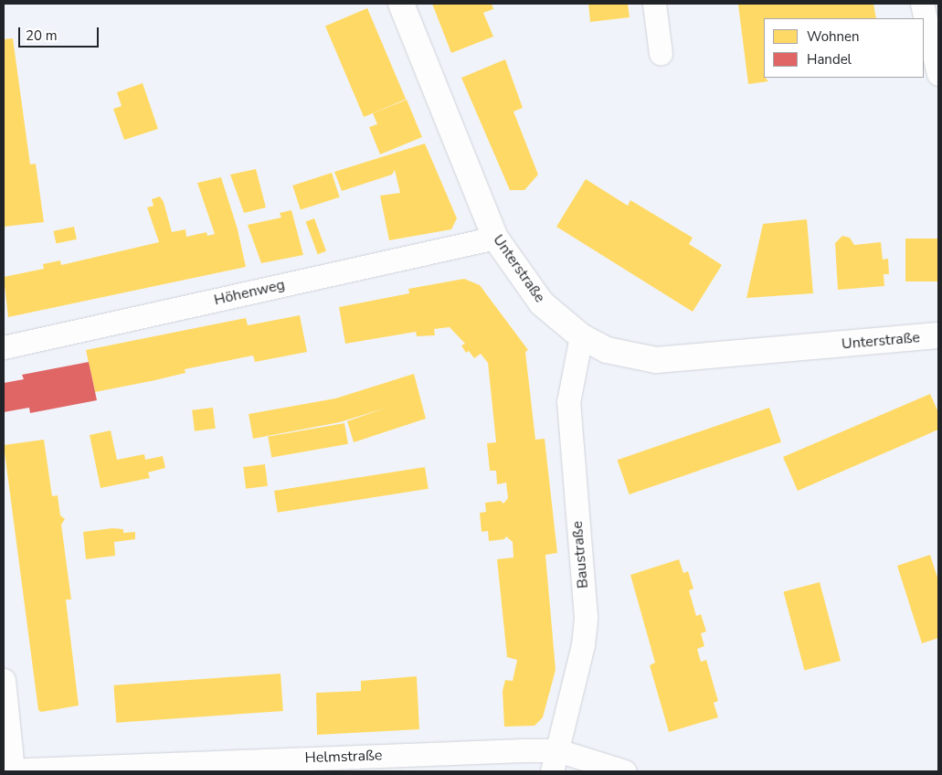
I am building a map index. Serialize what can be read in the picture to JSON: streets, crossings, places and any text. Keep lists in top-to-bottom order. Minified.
{"streets":{"street":["Unterstraße","Höhenweg","Baustraße","Helmstraße"]},"crossings":[["Unterstraße","Höhenweg"],["Unterstraße","Baustraße"],["Baustraße","Helmstraße"]],"legend":["Wohnen","Handel"],"scale_bar":"20 m"}
